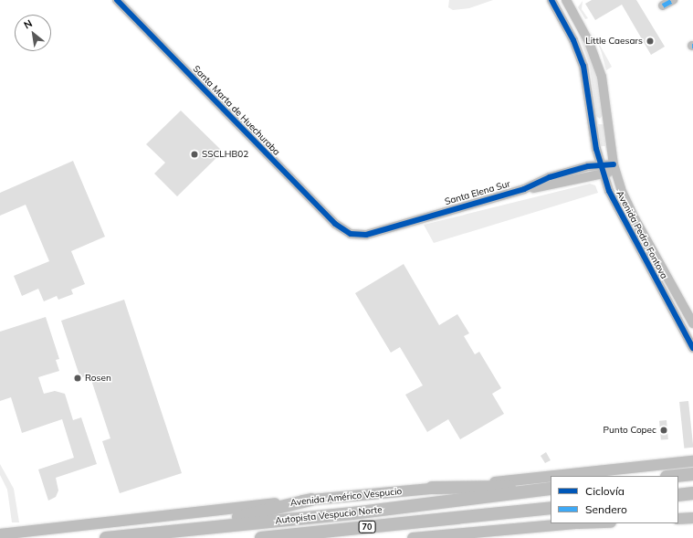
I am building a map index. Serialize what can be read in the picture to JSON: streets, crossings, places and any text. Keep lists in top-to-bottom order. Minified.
{"streets":{"highway":["Autopista Vespucio Norte","70"],"main road":["Avenida Américo Vespucio"],"street":["Santa Marta de Huechuraba","Santa Elena Sur","Avenida Pedro Fontova"]},"crossings":[["Santa Marta de Huechuraba","Santa Elena Sur"],["Santa Elena Sur","Avenida Pedro Fontova"]],"places":["Little Caesars","SSCLHB02","Rosen","Punto Copec"],"legend":["Ciclovía","Sendero"],"north":"top left"}
